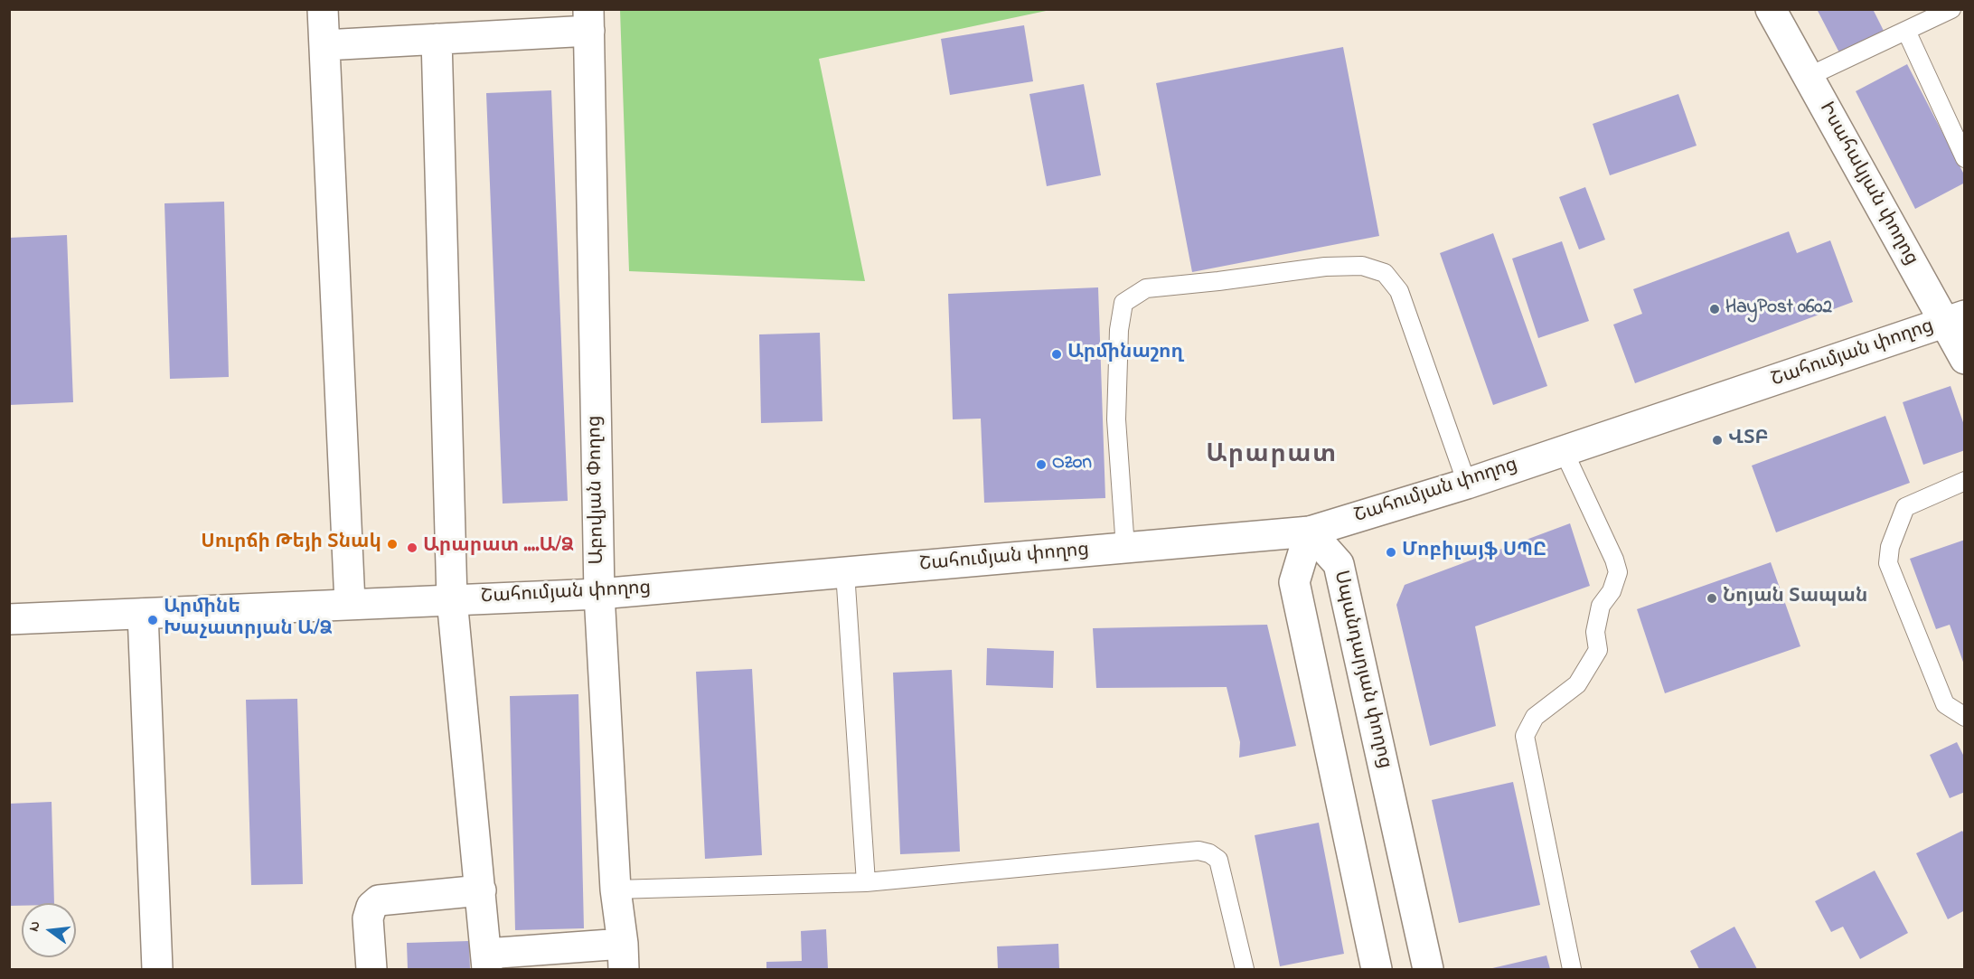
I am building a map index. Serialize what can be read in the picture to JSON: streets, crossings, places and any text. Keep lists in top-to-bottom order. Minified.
{"streets":{"street":["Իսահակյան փողոց","Շահումյան փողոց","Աբովյան Փողոց","Սպանդարյան փողոց"]},"crossings":[["Իսահակյան փողոց","Շահումյան փողոց"],["Շահումյան փողոց","Աբովյան Փողոց"],["Շահումյան փողոց","Սպանդարյան փողոց"]],"districts":["Արարատ"],"places":["HayPost 0602","Արմինաշող","ՎՏԲ","Ozon","Սուրճի Թեյի Տնակ","Արարատ ....Ա/Ձ","Մոբիլայֆ ՍՊԸ","Նոյան Տապան","Արմինե Խաչատրյան Ա/Ձ"],"north":"left"}
